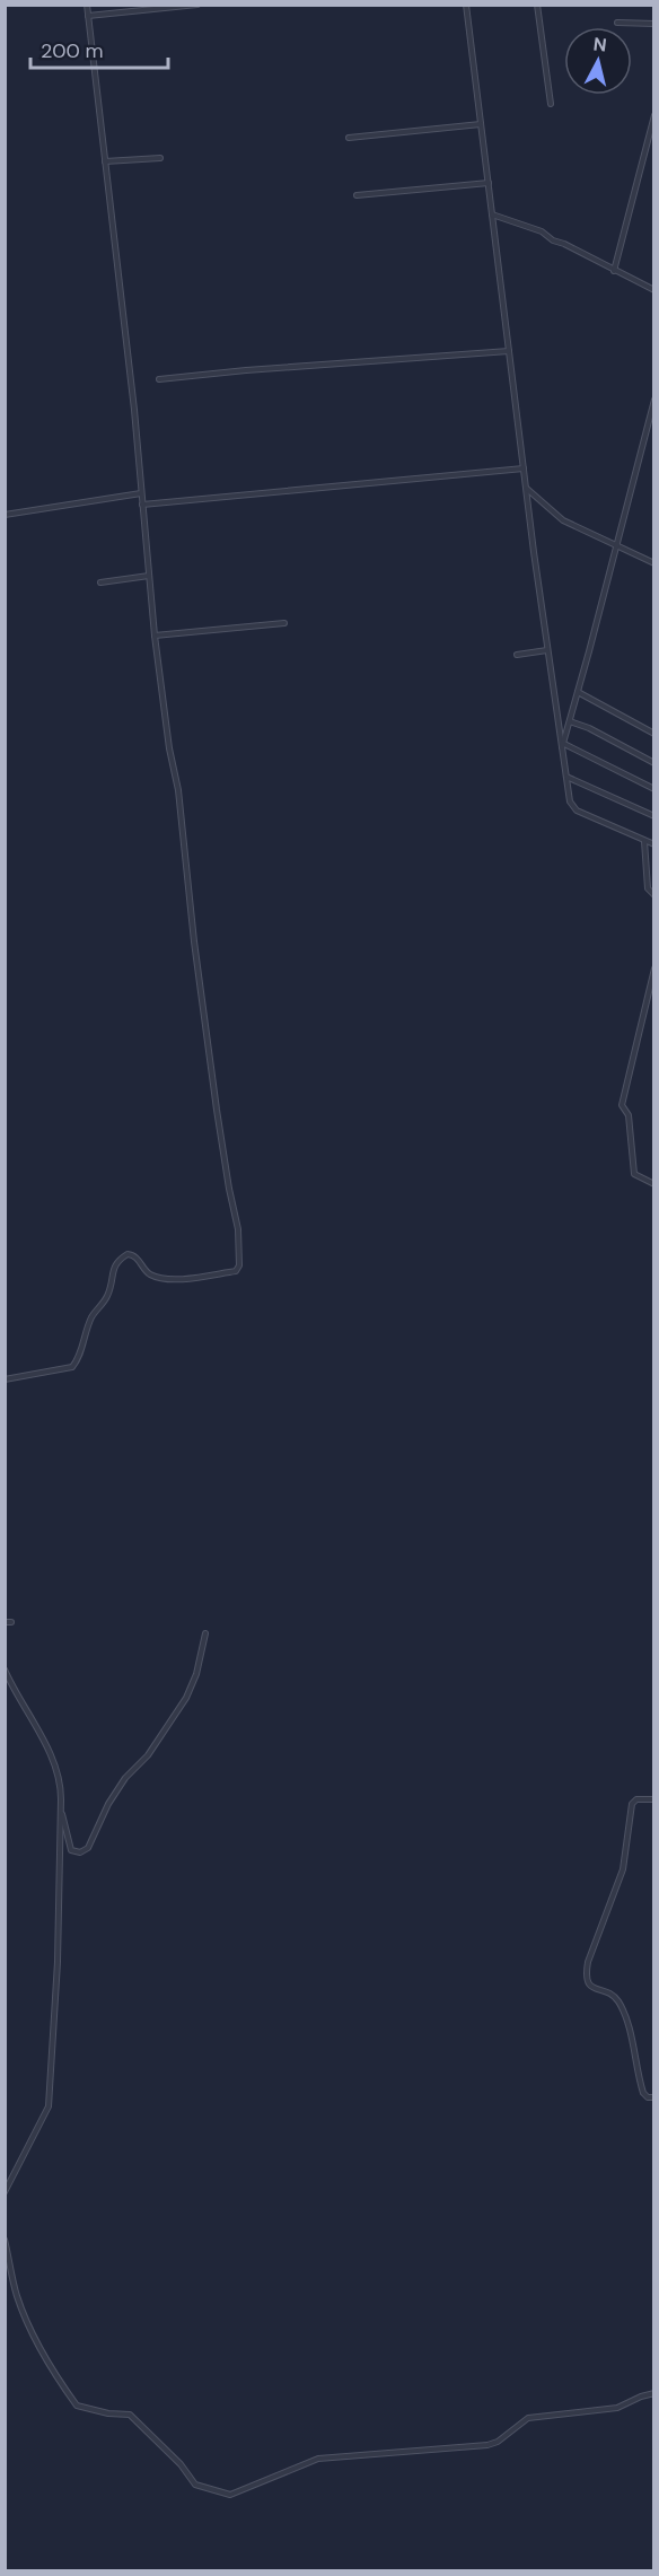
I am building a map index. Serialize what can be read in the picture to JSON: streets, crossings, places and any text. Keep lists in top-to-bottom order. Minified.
{"scale_bar":"200 m","north":"top"}
